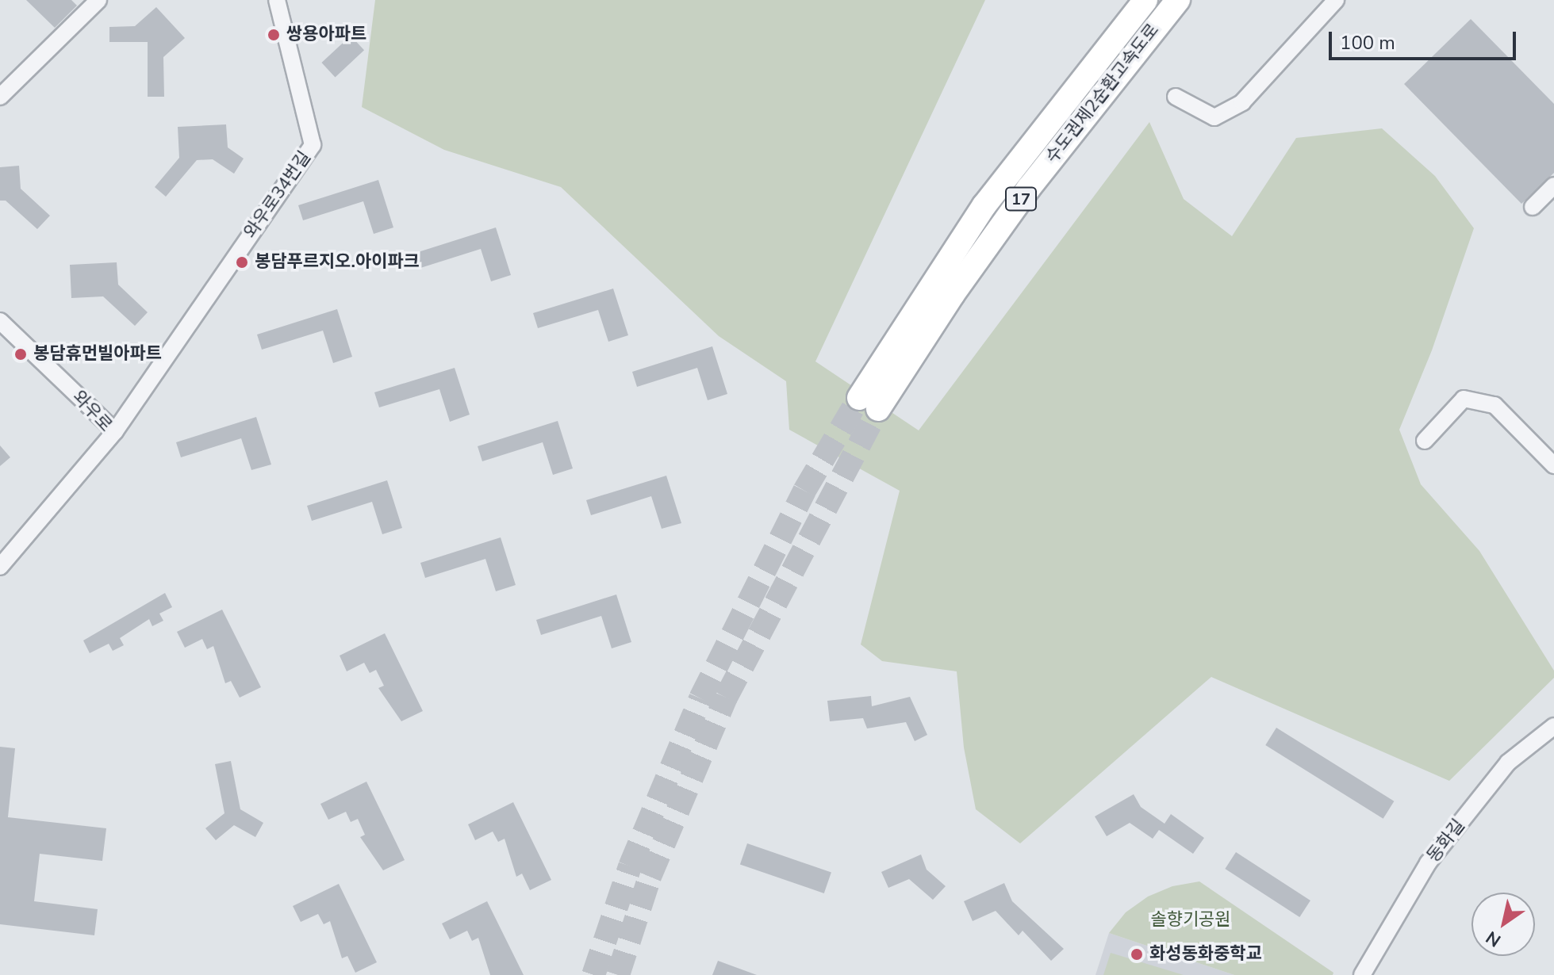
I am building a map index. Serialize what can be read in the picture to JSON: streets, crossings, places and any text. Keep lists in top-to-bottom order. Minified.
{"streets":{"highway":["수도권제2순환고속도로","17"],"street":["와우로34번길","와우로","동화길"]},"crossings":[["와우로34번길","와우로"]],"parks":["솔향기공원"],"places":["쌍용아파트","봉담푸르지오.아이파크","봉담휴먼빌아파트","화성동화중학교"],"scale_bar":"100 m","north":"bottom left"}
